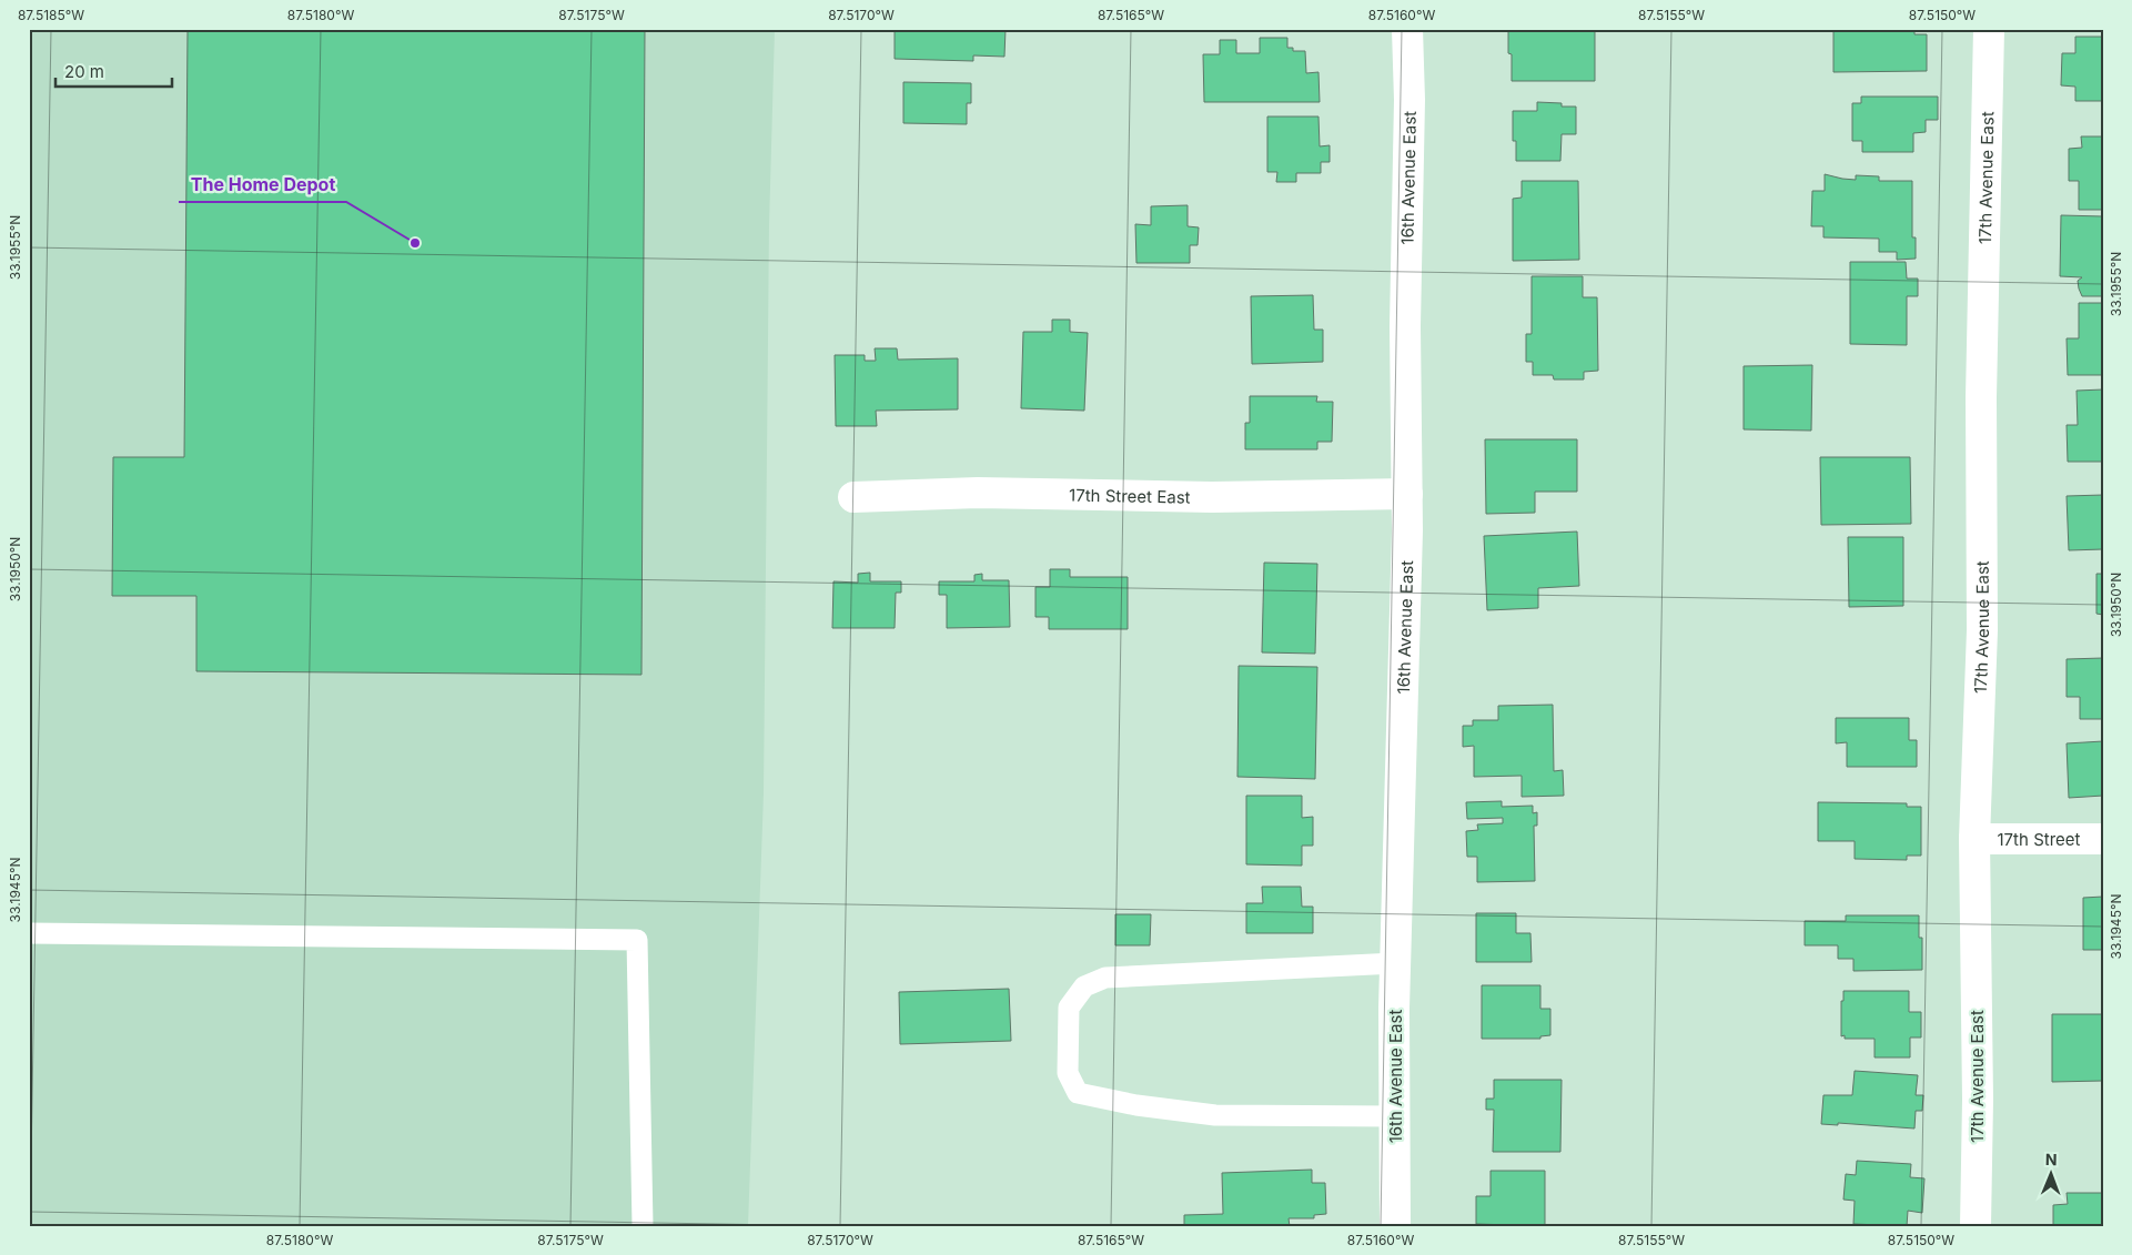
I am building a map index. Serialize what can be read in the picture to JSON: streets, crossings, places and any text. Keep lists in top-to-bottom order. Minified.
{"streets":{"street":["16th Avenue East","17th Avenue East","17th Street East","17th Street"]},"crossings":[["16th Avenue East","17th Street East"],["17th Avenue East","17th Street"]],"places":["The Home Depot"],"scale_bar":"20 m","north":"top","coordinates":["87.5185°W","87.5180°W","87.5175°W","87.5170°W","87.5165°W","87.5160°W","87.5155°W","87.5150°W","33.1955°N","33.1950°N","33.1945°N"]}
